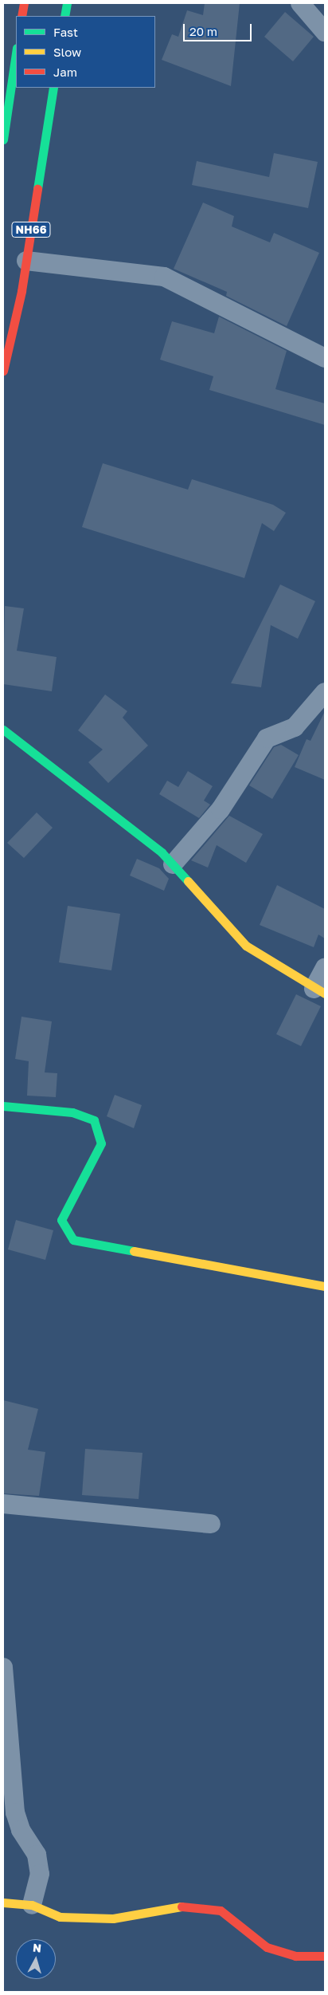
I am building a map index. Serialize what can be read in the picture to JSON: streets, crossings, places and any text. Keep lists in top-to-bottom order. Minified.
{"streets":{"main road":["NH66"]},"legend":["Fast","Slow","Jam"],"scale_bar":"20 m","north":"top"}
